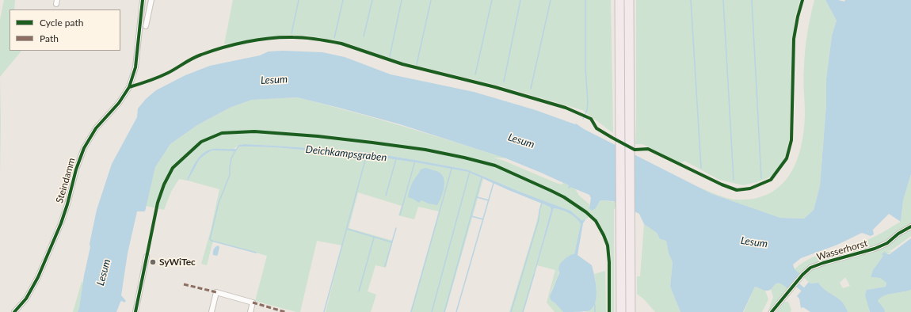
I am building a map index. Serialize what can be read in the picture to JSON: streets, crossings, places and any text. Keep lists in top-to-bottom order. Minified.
{"streets":{"street":["Steindamm","Wasserhorst"]},"water":["Lesum","Deichkampsgraben"],"places":["SyWiTec"],"legend":["Cycle path","Path"]}
